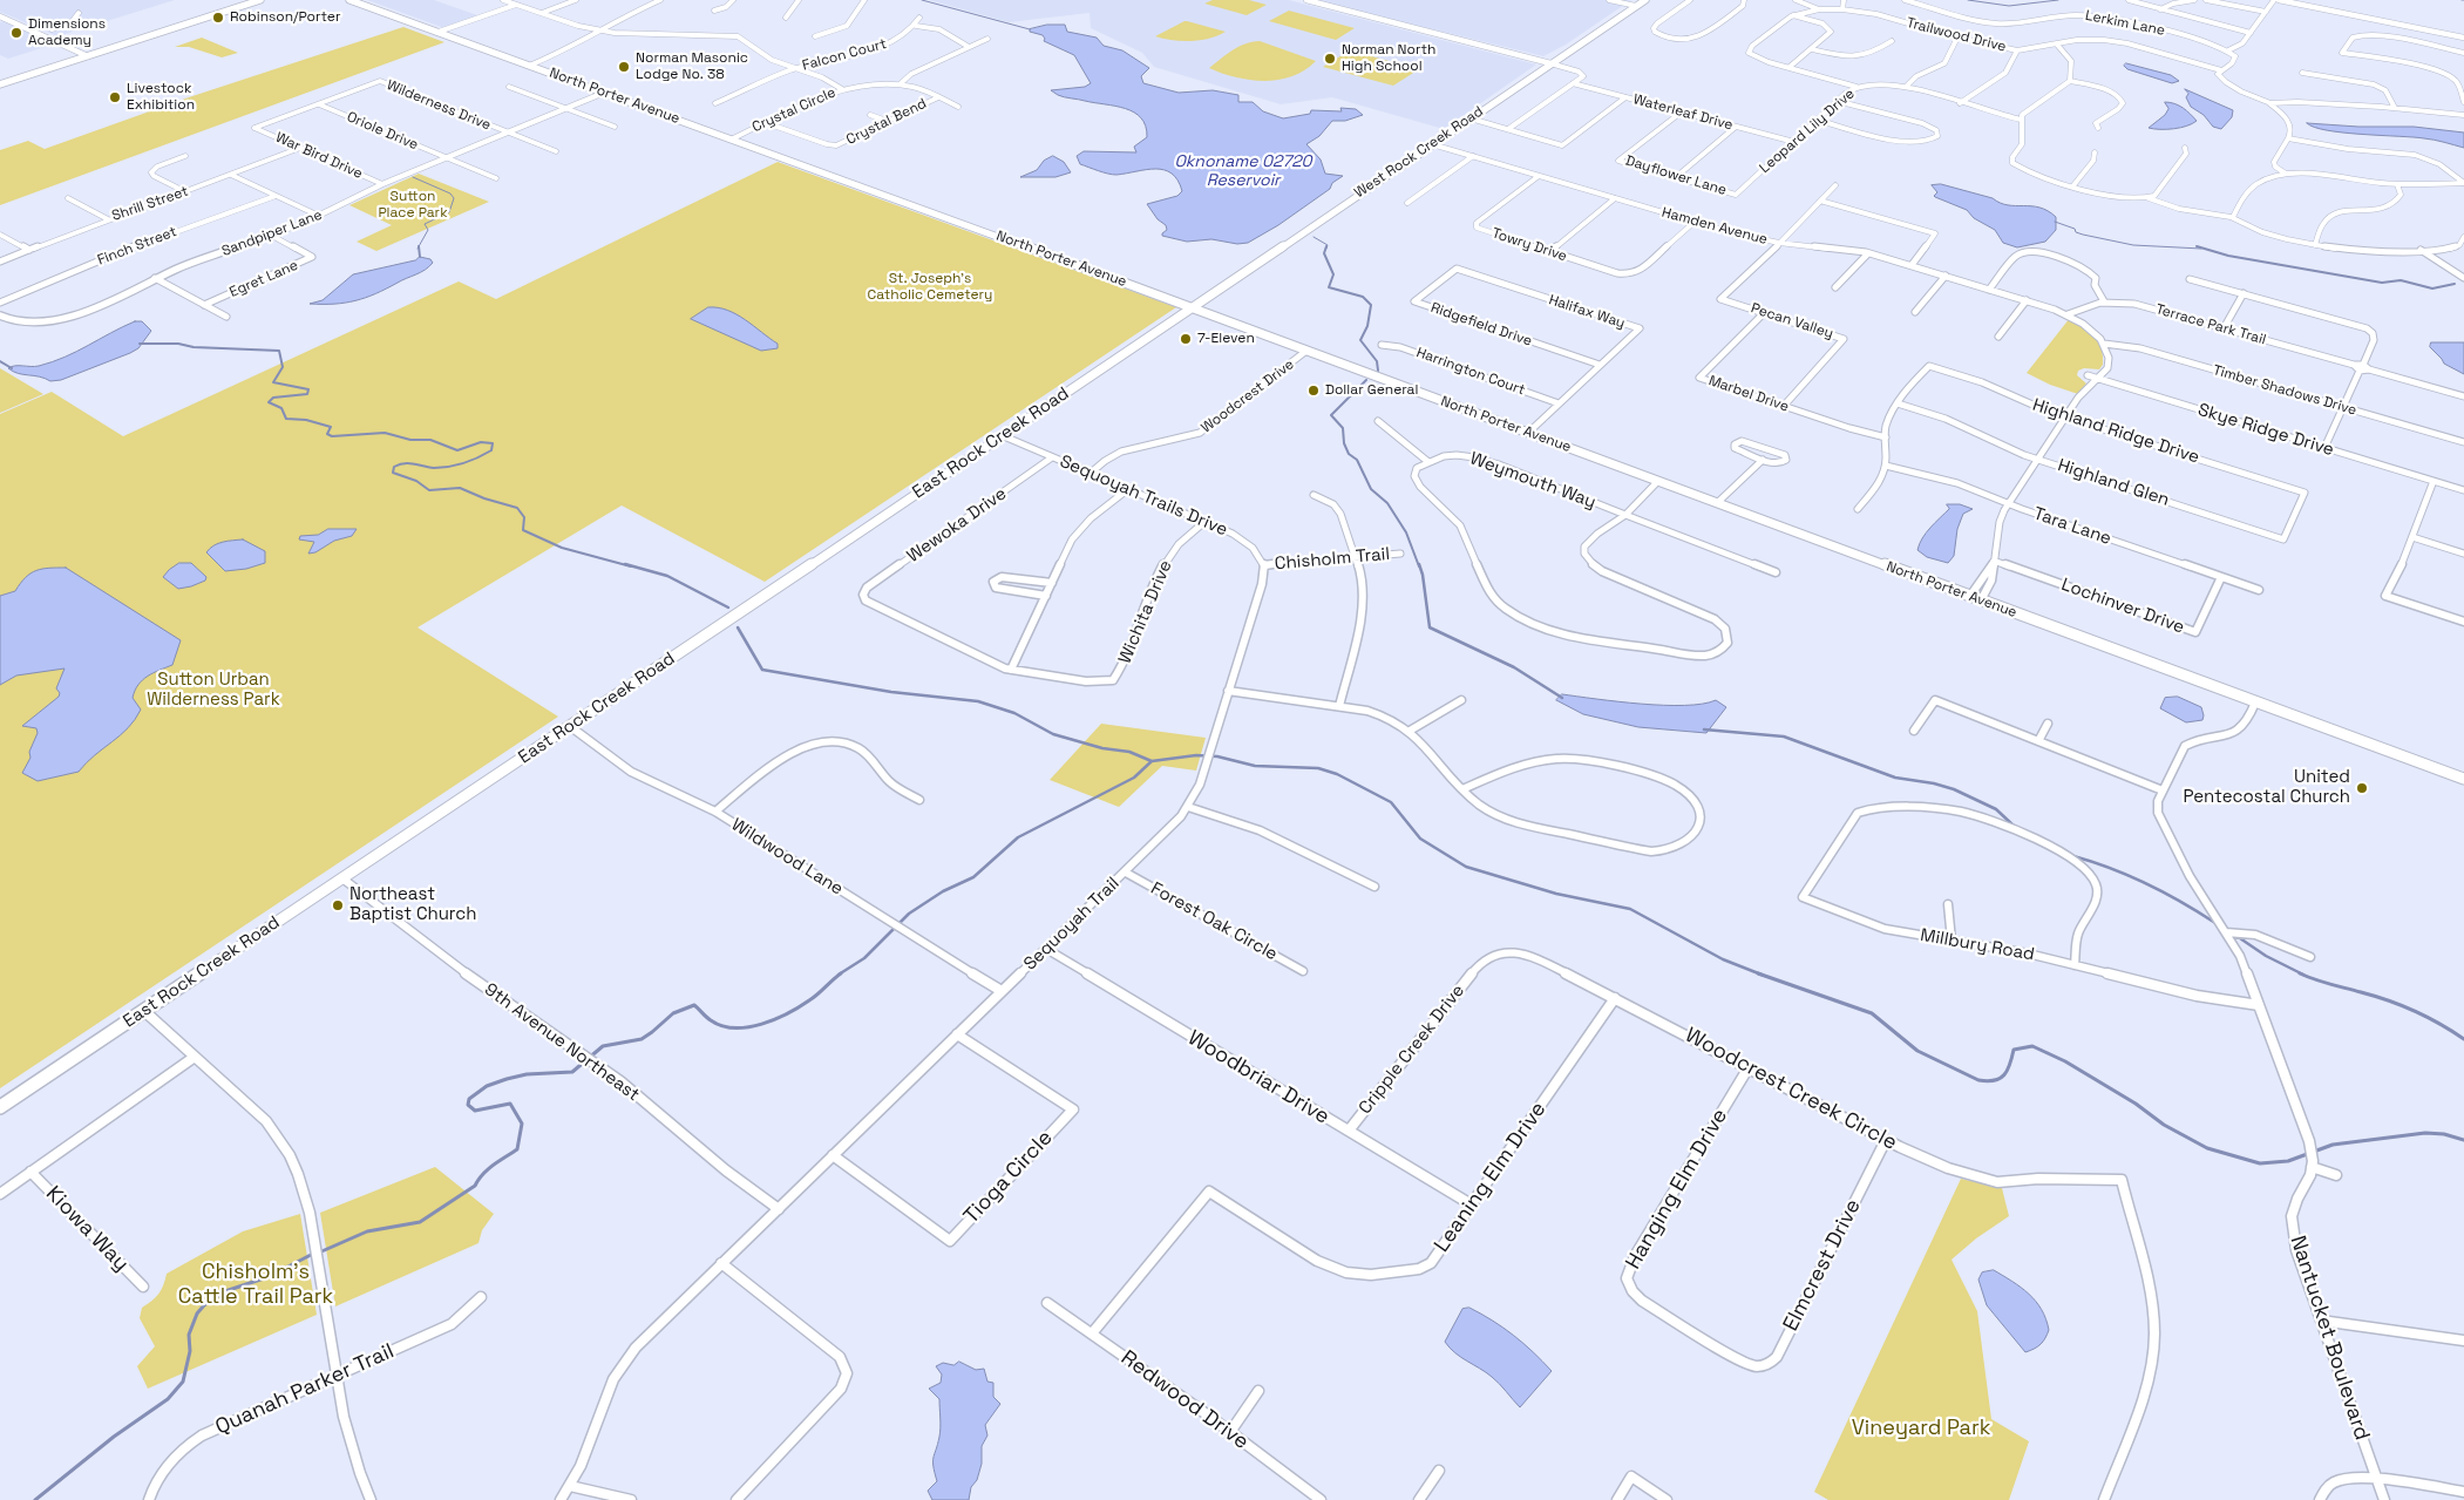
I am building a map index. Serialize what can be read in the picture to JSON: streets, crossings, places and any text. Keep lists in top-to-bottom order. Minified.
{"streets":{"main road":["North Porter Avenue","West Rock Creek Road","East Rock Creek Road"],"street":["Lerkim Lane","Trailwood Drive","Falcon Court","Wilderness Drive","Crystal Circle","Waterleaf Drive","Crystal Bend","Oriole Drive","Leopard Lily Drive","War Bird Drive","Dayflower Lane","Shrill Street","Hamden Avenue","Sandpiper Lane","Towry Drive","Finch Street","Egret Lane","Halifax Way","Pecan Valley","Ridgefield Drive","Terrace Park Trail","Harrington Court","Timber Shadows Drive","Marbel Drive","Woodcrest Drive","Skye Ridge Drive","Highland Ridge Drive","Weymouth Way","Highland Glen","Sequoyah Trails Drive","Wewoka Drive","Tara Lane","Chisholm Trail","Lochinver Drive","Wichita Drive","Wildwood Lane","Forest Oak Circle","Sequoyah Trail","Millbury Road","9th Avenue Northeast","Cripple Creek Drive","Woodbriar Drive","Woodcrest Creek Circle","Tioga Circle","Leaning Elm Drive","Hanging Elm Drive","Kiowa Way","Elmcrest Drive","Nantucket Boulevard","Quanah Parker Trail","Redwood Drive"]},"crossings":[["North Porter Avenue","Crystal Circle"],["North Porter Avenue","West Rock Creek Road"],["North Porter Avenue","Sandpiper Lane"],["North Porter Avenue","Halifax Way"],["North Porter Avenue","Woodcrest Drive"],["North Porter Avenue","East Rock Creek Road"],["North Porter Avenue","Weymouth Way"],["Wilderness Drive","Oriole Drive"],["Wilderness Drive","War Bird Drive"],["Wilderness Drive","Sandpiper Lane"],["Crystal Circle","Crystal Bend"],["Waterleaf Drive","Leopard Lily Drive"],["Waterleaf Drive","Dayflower Lane"],["Oriole Drive","Sandpiper Lane"],["Leopard Lily Drive","Dayflower Lane"],["West Rock Creek Road","Hamden Avenue"],["West Rock Creek Road","East Rock Creek Road"],["War Bird Drive","Shrill Street"],["War Bird Drive","Sandpiper Lane"],["Hamden Avenue","Towry Drive"],["Hamden Avenue","Pecan Valley"],["Hamden Avenue","Terrace Park Trail"],["Hamden Avenue","Timber Shadows Drive"],["Sandpiper Lane","Egret Lane"],["Halifax Way","Ridgefield Drive"],["Halifax Way","Harrington Court"],["Pecan Valley","Marbel Drive"],["Woodcrest Drive","Sequoyah Trails Drive"],["Highland Ridge Drive","Highland Glen"],["East Rock Creek Road","Sequoyah Trails Drive"],["East Rock Creek Road","Wildwood Lane"],["East Rock Creek Road","9th Avenue Northeast"],["Sequoyah Trails Drive","Wewoka Drive"],["Sequoyah Trails Drive","Chisholm Trail"],["Sequoyah Trails Drive","Wichita Drive"],["Wewoka Drive","Wichita Drive"],["Tara Lane","Lochinver Drive"],["Wildwood Lane","Sequoyah Trail"],["Forest Oak Circle","Sequoyah Trail"],["Sequoyah Trail","9th Avenue Northeast"],["Sequoyah Trail","Woodbriar Drive"],["Sequoyah Trail","Tioga Circle"],["Cripple Creek Drive","Woodbriar Drive"],["Cripple Creek Drive","Woodcrest Creek Circle"],["Woodbriar Drive","Leaning Elm Drive"],["Woodcrest Creek Circle","Leaning Elm Drive"],["Woodcrest Creek Circle","Hanging Elm Drive"],["Woodcrest Creek Circle","Elmcrest Drive"],["Leaning Elm Drive","Redwood Drive"],["Hanging Elm Drive","Elmcrest Drive"]],"water":["Oknoname 02720 Reservoir"],"parks":["Sutton Place Park","St. Joseph's Catholic Cemetery","Sutton Urban Wilderness Park","Chisholm's Cattle Trail Park","Vineyard Park"],"places":["Robinson/Porter","Dimensions Academy","Norman North High School","Norman Masonic Lodge No. 38","Livestock Exhibition","7-Eleven","Dollar General","United Pentecostal Church","Northeast Baptist Church"]}
